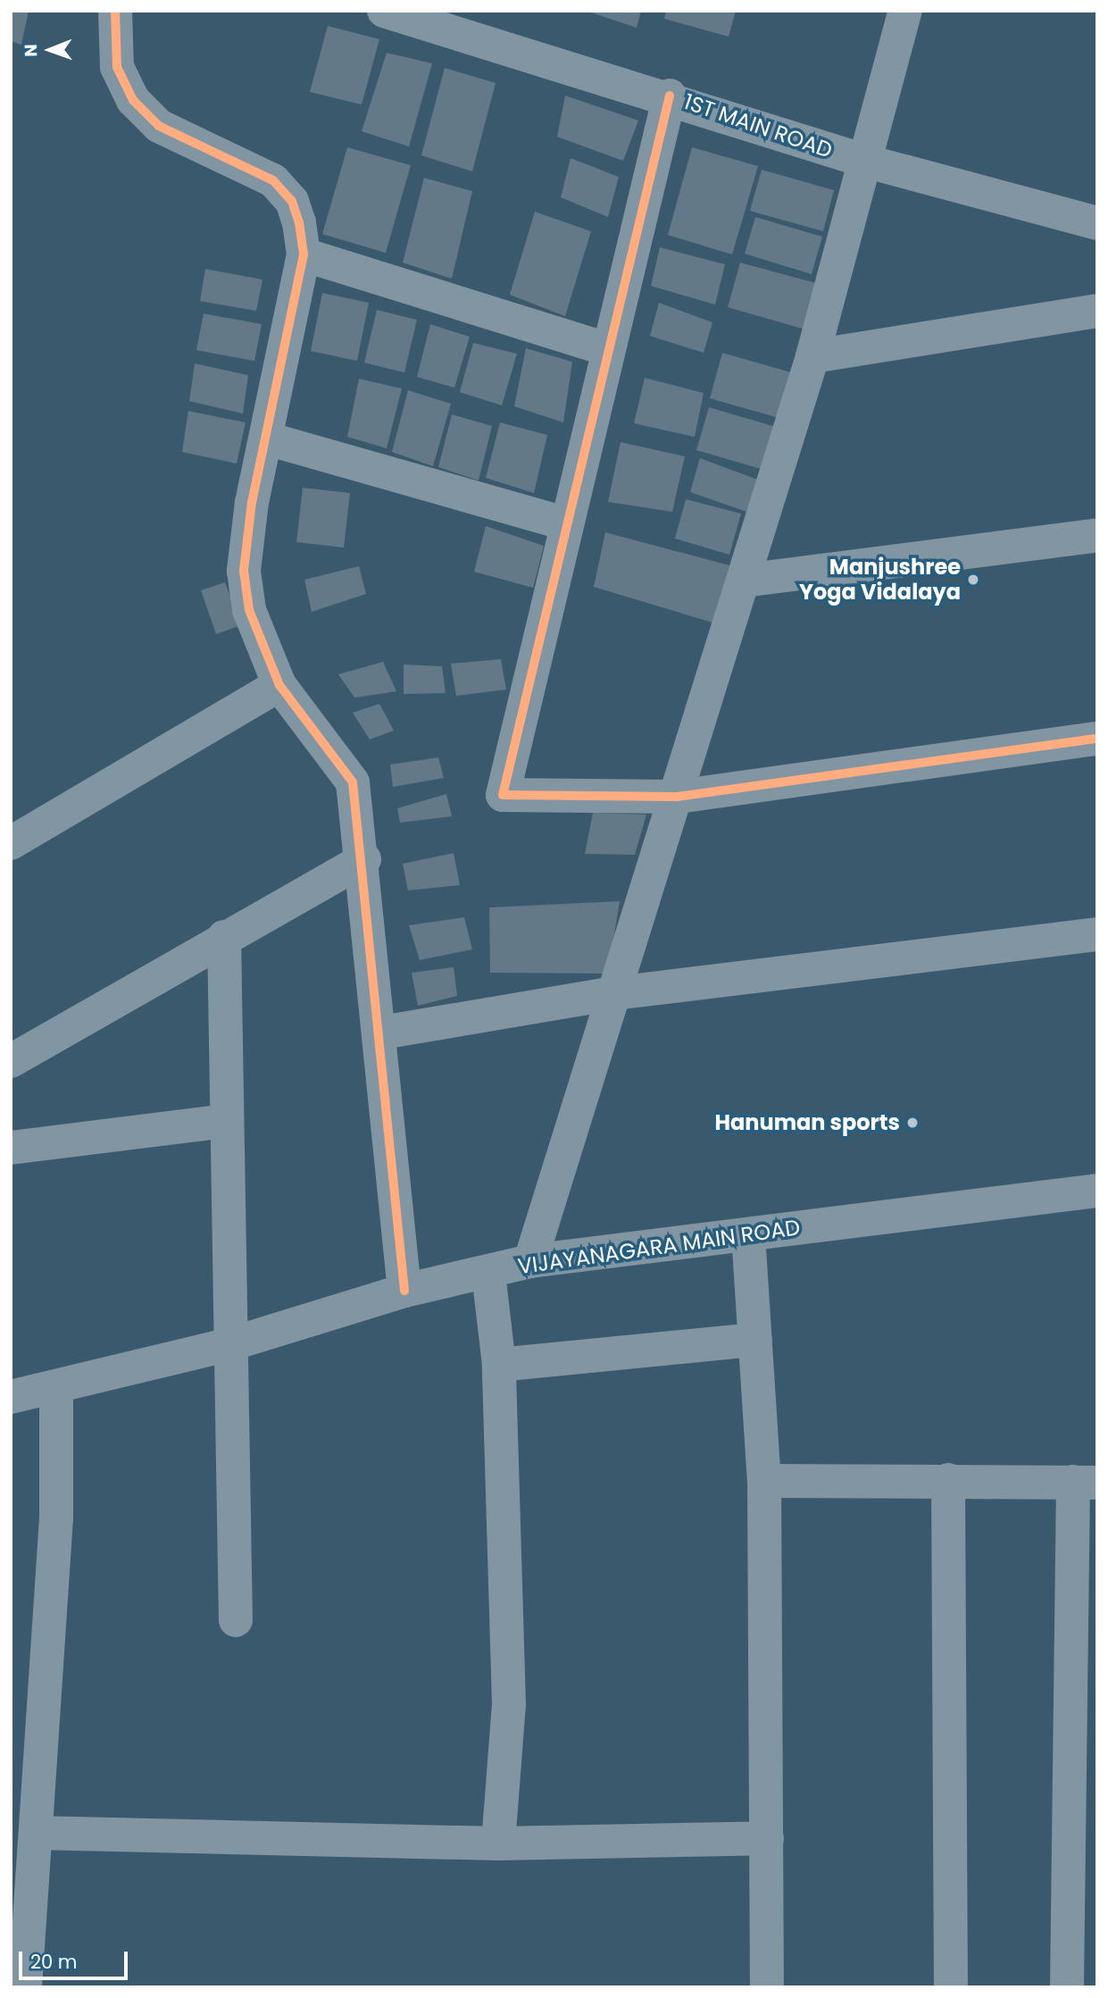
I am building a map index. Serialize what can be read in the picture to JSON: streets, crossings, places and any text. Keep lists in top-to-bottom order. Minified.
{"streets":{"street":["1ST MAIN ROAD","VIJAYANAGARA MAIN ROAD"]},"places":["Manjushree Yoga Vidalaya","Hanuman sports"],"scale_bar":"20 m","north":"left"}
